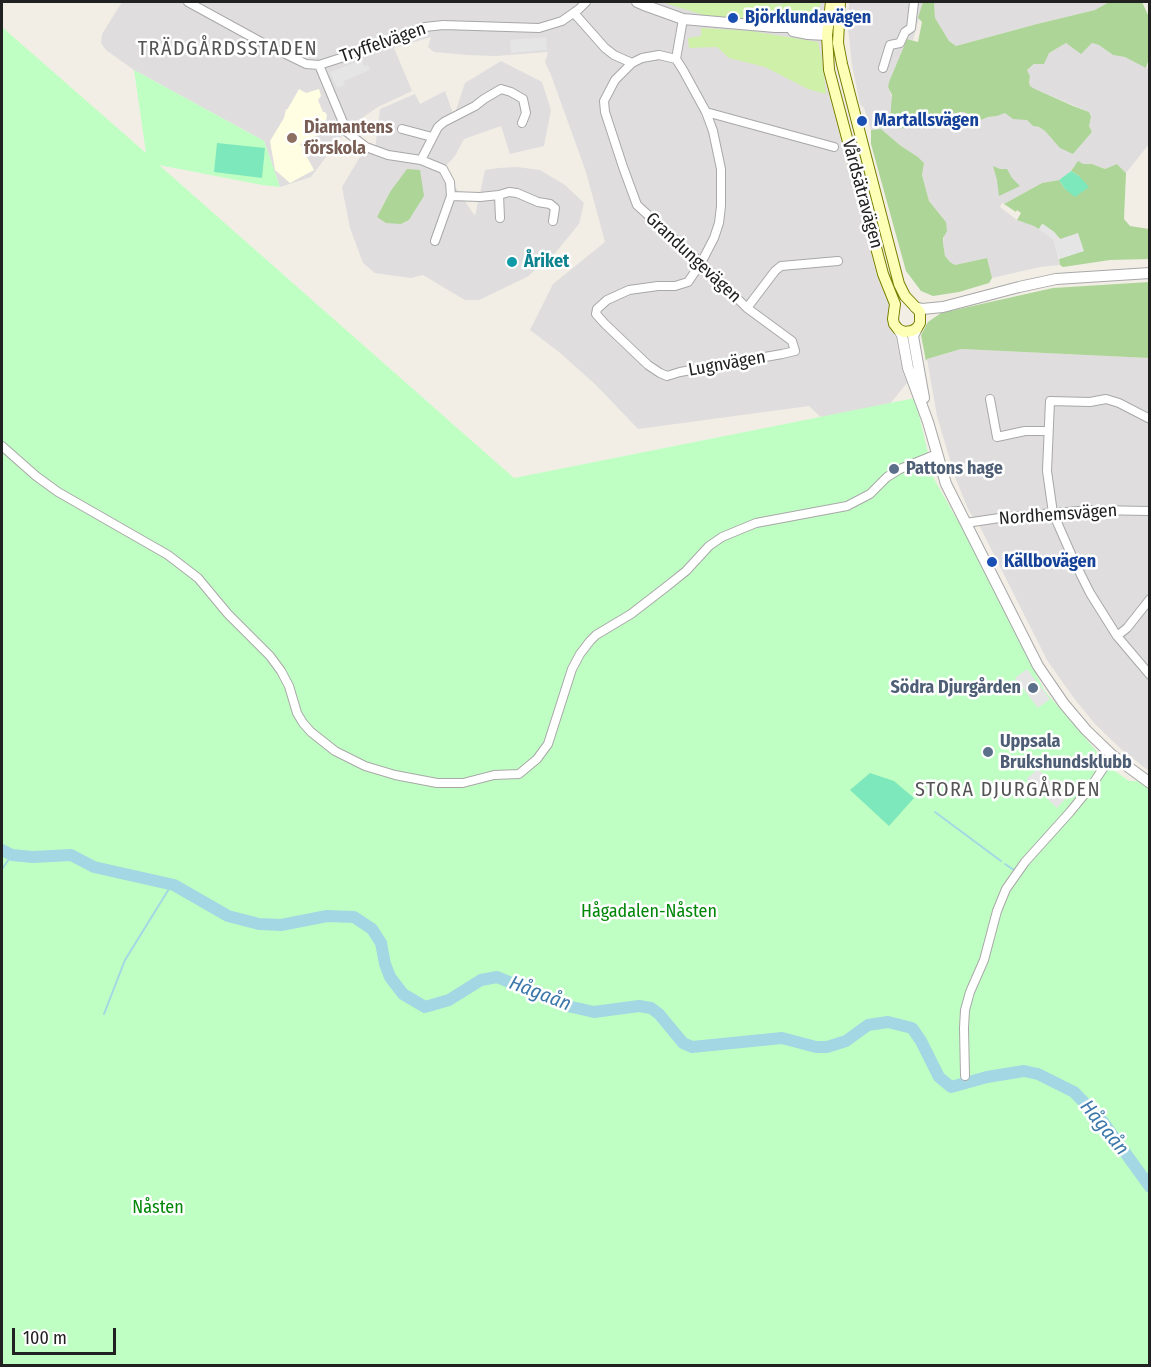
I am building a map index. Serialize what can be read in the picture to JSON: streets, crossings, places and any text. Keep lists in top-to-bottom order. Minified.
{"streets":{"main road":["Vårdsätravägen"],"street":["Tryffelvägen","Grandungevägen","Lugnvägen","Nordhemsvägen"]},"crossings":[["Grandungevägen","Lugnvägen"]],"districts":["TRÄDGÅRDSSTADEN","STORA DJURGÅRDEN"],"water":["Hågaån"],"parks":["Hågadalen-Nåsten","Nåsten"],"places":["Björklundavägen","Martallsvägen","Diamantens förskola","Åriket","Pattons hage","Källbovägen","Södra Djurgården","Uppsala Brukshundsklubb"],"scale_bar":"100 m"}
